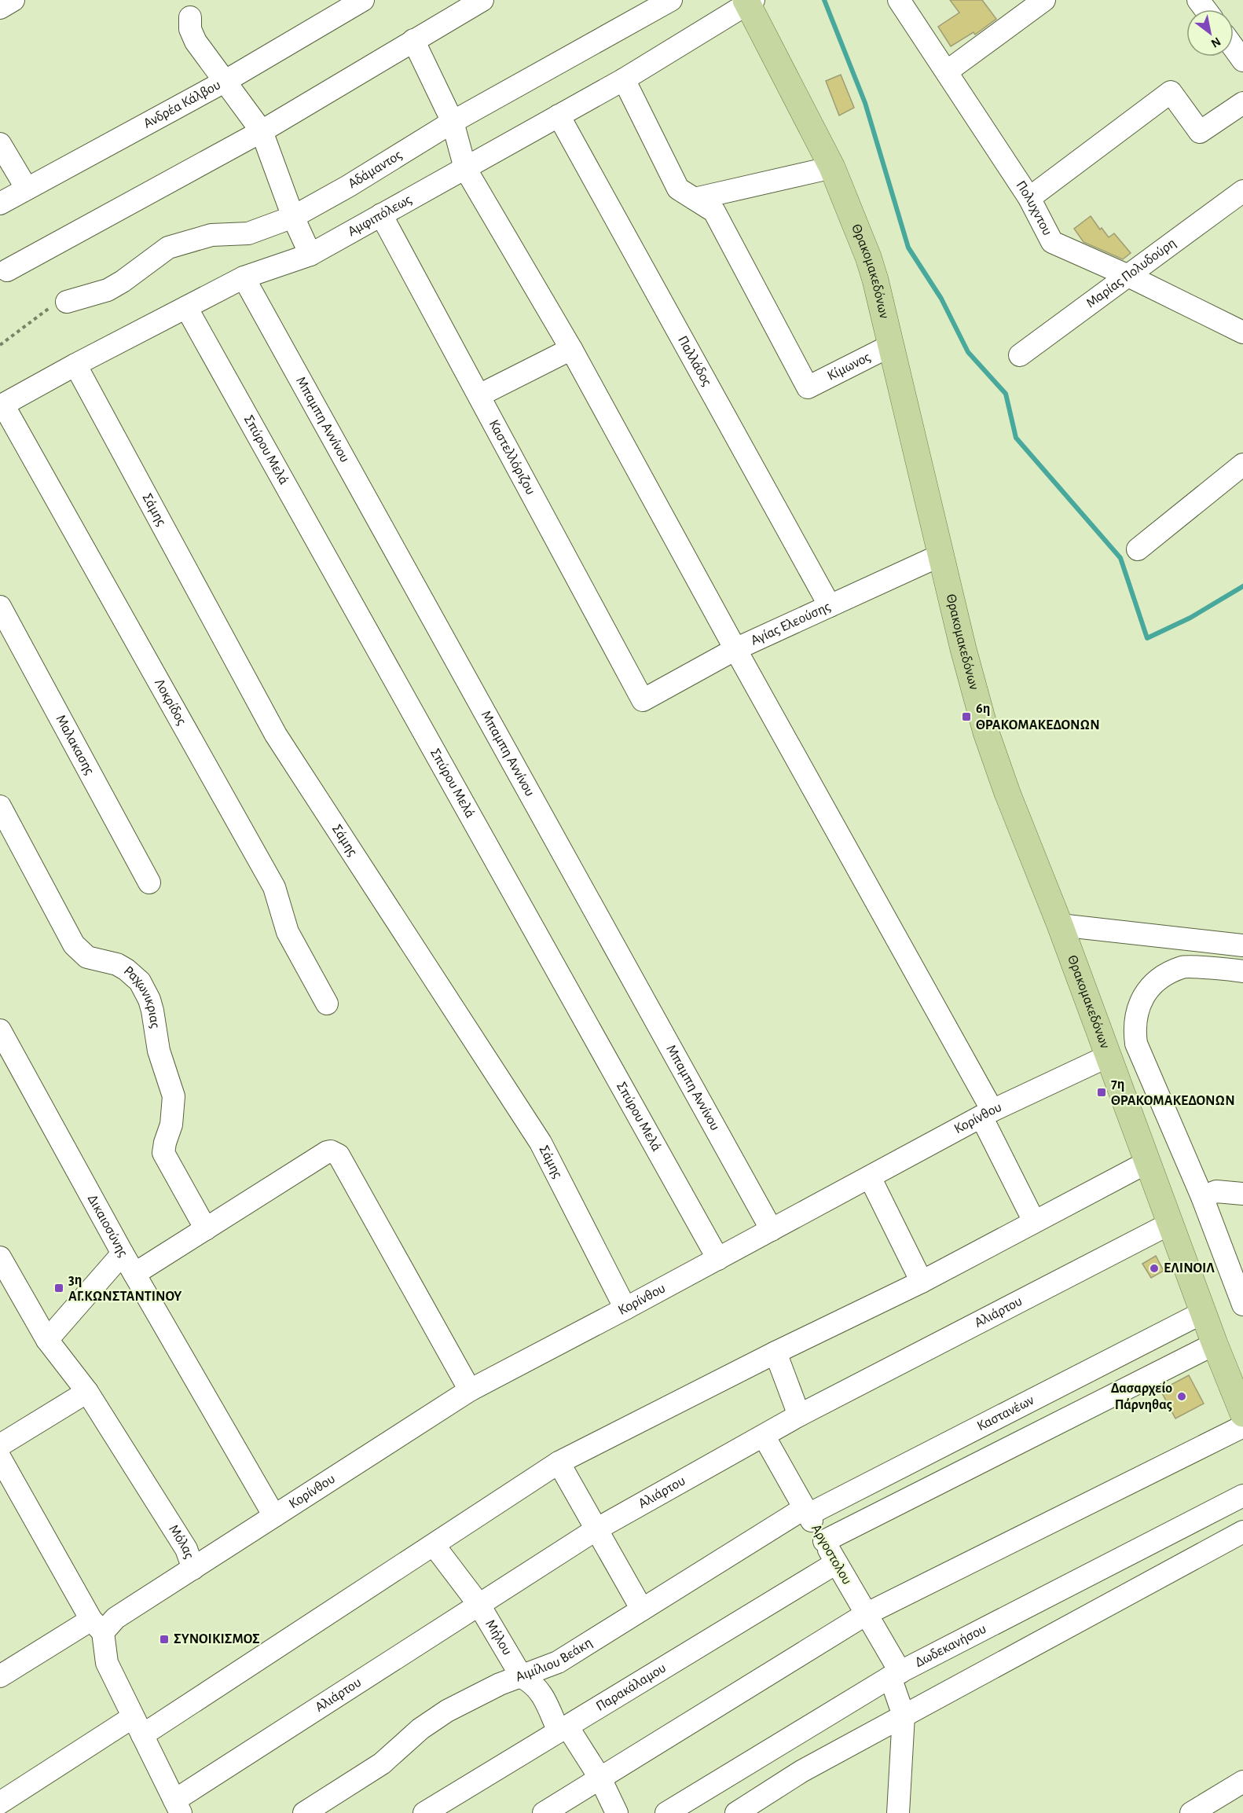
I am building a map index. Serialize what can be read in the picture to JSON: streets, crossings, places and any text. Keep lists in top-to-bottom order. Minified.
{"streets":{"main road":["Θρακομακεδόνων"],"street":["Ανδρέα Κάλβου","Αδάμαντος","Πολυχντου","Αμφιπόλεως","Μαρίας Πολυδούρη","Παλλάδος","Κίμωνος","Μπαμπη Αννίνου","Σπύρου Μελά","Καστελλόριζου","Σάμης","Αγίας Ελεούσης","Λοκρίδος","Μαλακασης","Ραχωνικριας","Κορίνθου","Δικαιοσύνης","Αλιάρτου","Καστανέων","Μόλας","Αργοστολου","Μήλου","Δωδεκανήσου","Αιμίλιου Βεάκη","Παρακάλαμου"]},"crossings":[["Πολυχντου","Μαρίας Πολυδούρη"],["Αμφιπόλεως","Θρακομακεδόνων"],["Αμφιπόλεως","Παλλάδος"],["Αμφιπόλεως","Μπαμπη Αννίνου"],["Αμφιπόλεως","Σπύρου Μελά"],["Αμφιπόλεως","Καστελλόριζου"],["Αμφιπόλεως","Σάμης"],["Αμφιπόλεως","Λοκρίδος"],["Θρακομακεδόνων","Κίμωνος"],["Θρακομακεδόνων","Αγίας Ελεούσης"],["Θρακομακεδόνων","Κορίνθου"],["Θρακομακεδόνων","Αλιάρτου"],["Θρακομακεδόνων","Καστανέων"],["Παλλάδος","Αγίας Ελεούσης"],["Μπαμπη Αννίνου","Κορίνθου"],["Σπύρου Μελά","Κορίνθου"],["Καστελλόριζου","Αγίας Ελεούσης"],["Σάμης","Κορίνθου"],["Κορίνθου","Δικαιοσύνης"],["Κορίνθου","Μόλας"],["Αλιάρτου","Αργοστολου"],["Αλιάρτου","Μήλου"],["Καστανέων","Αργοστολου"],["Καστανέων","Αιμίλιου Βεάκη"],["Αργοστολου","Δωδεκανήσου"],["Αργοστολου","Αιμίλιου Βεάκη"],["Αργοστολου","Παρακάλαμου"],["Μήλου","Αιμίλιου Βεάκη"],["Μήλου","Παρακάλαμου"]],"places":{"transit":["6η ΘΡΑΚΟΜΑΚΕΔΟΝΩΝ","7η ΘΡΑΚΟΜΑΚΕΔΟΝΩΝ","3η ΑΓ.ΚΩΝΣΤΑΝΤΙΝΟΥ","ΣΥΝΟΙΚΙΣΜΟΣ"],"other":["ΕΛΙΝΟΙΛ","Δασαρχείο Πάρνηθας"]},"north":"bottom right"}
